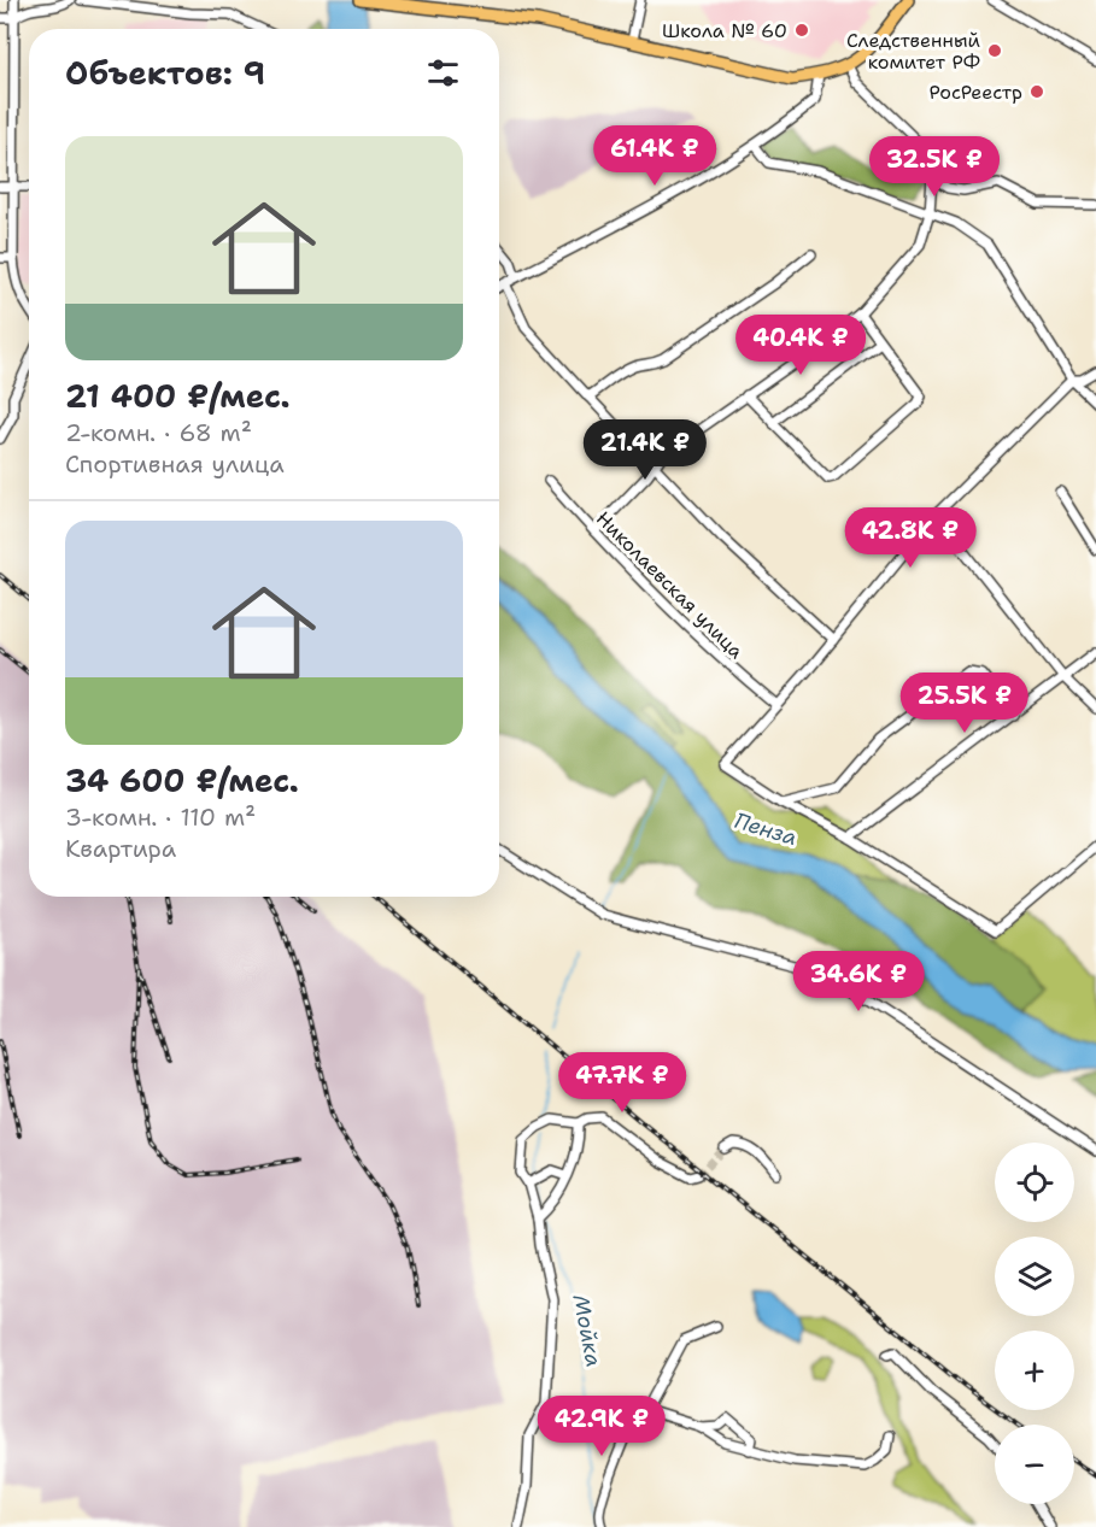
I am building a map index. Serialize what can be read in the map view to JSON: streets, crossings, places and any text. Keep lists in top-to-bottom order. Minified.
{"streets":{"street":["Николаевская улица"]},"water":["Пенза","Мойка"],"places":["Школа № 60","Следственный комитет РФ","РосРеестр"],"page":{"heading":"Объектов: 9","list":[{"name":"21 400 ₽/мес.","note":"2-комн. · 68 m² · Спортивная улица"},{"name":"34 600 ₽/мес.","note":"3-комн. · 110 m² · Квартира"}],"price":["61.4K ₽","32.5K ₽","40.4K ₽","21.4K ₽","42.8K ₽","25.5K ₽","34.6K ₽","47.7K ₽","42.9K ₽"],"map_buttons":["+","−"]}}
